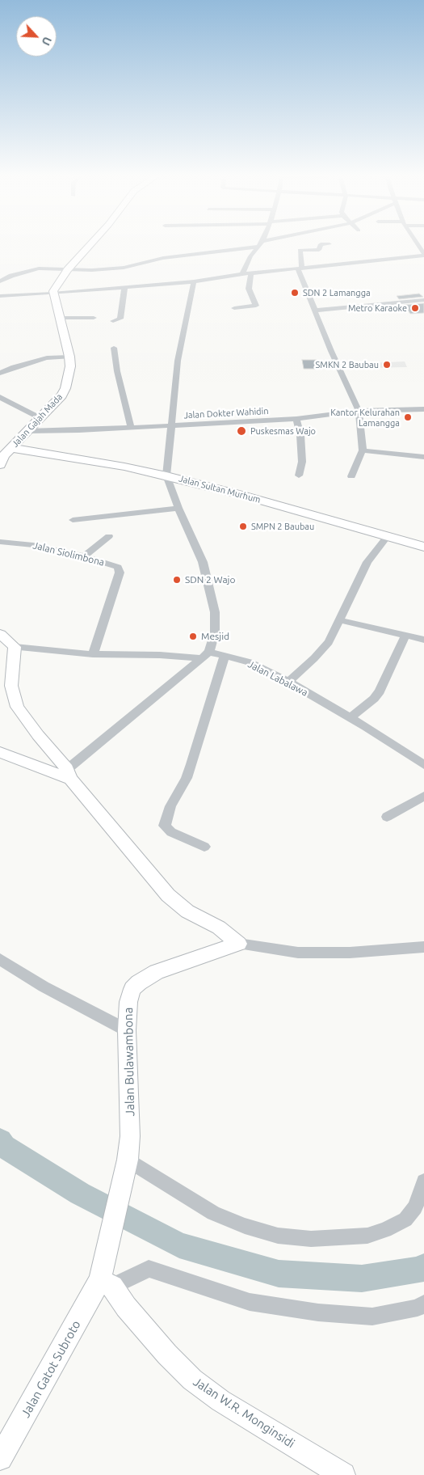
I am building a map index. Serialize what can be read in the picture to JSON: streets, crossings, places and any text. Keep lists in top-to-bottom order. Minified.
{"streets":{"highway":["Jalan Gajah Mada","Jalan Sultan Murhum"],"main road":["Jalan Bulawambona","Jalan Gatot Subroto","Jalan W.R. Monginsidi"],"street":["Jalan Dokter Wahidin","Jalan Siolimbona","Jalan Labalawa"]},"crossings":[["Jalan Dokter Wahidin","Jalan Gajah Mada"],["Jalan Gajah Mada","Jalan Sultan Murhum"],["Jalan Siolimbona","Jalan Labalawa"],["Jalan Bulawambona","Jalan Gatot Subroto"],["Jalan Bulawambona","Jalan W.R. Monginsidi"],["Jalan Gatot Subroto","Jalan W.R. Monginsidi"]],"places":["SDN 2 Lamangga","Metro Karaoke","SMKN 2 Baubau","Kantor Kelurahan Lamangga","Puskesmas Wajo","SMPN 2 Baubau","SDN 2 Wajo","Mesjid"],"north":"bottom right"}
